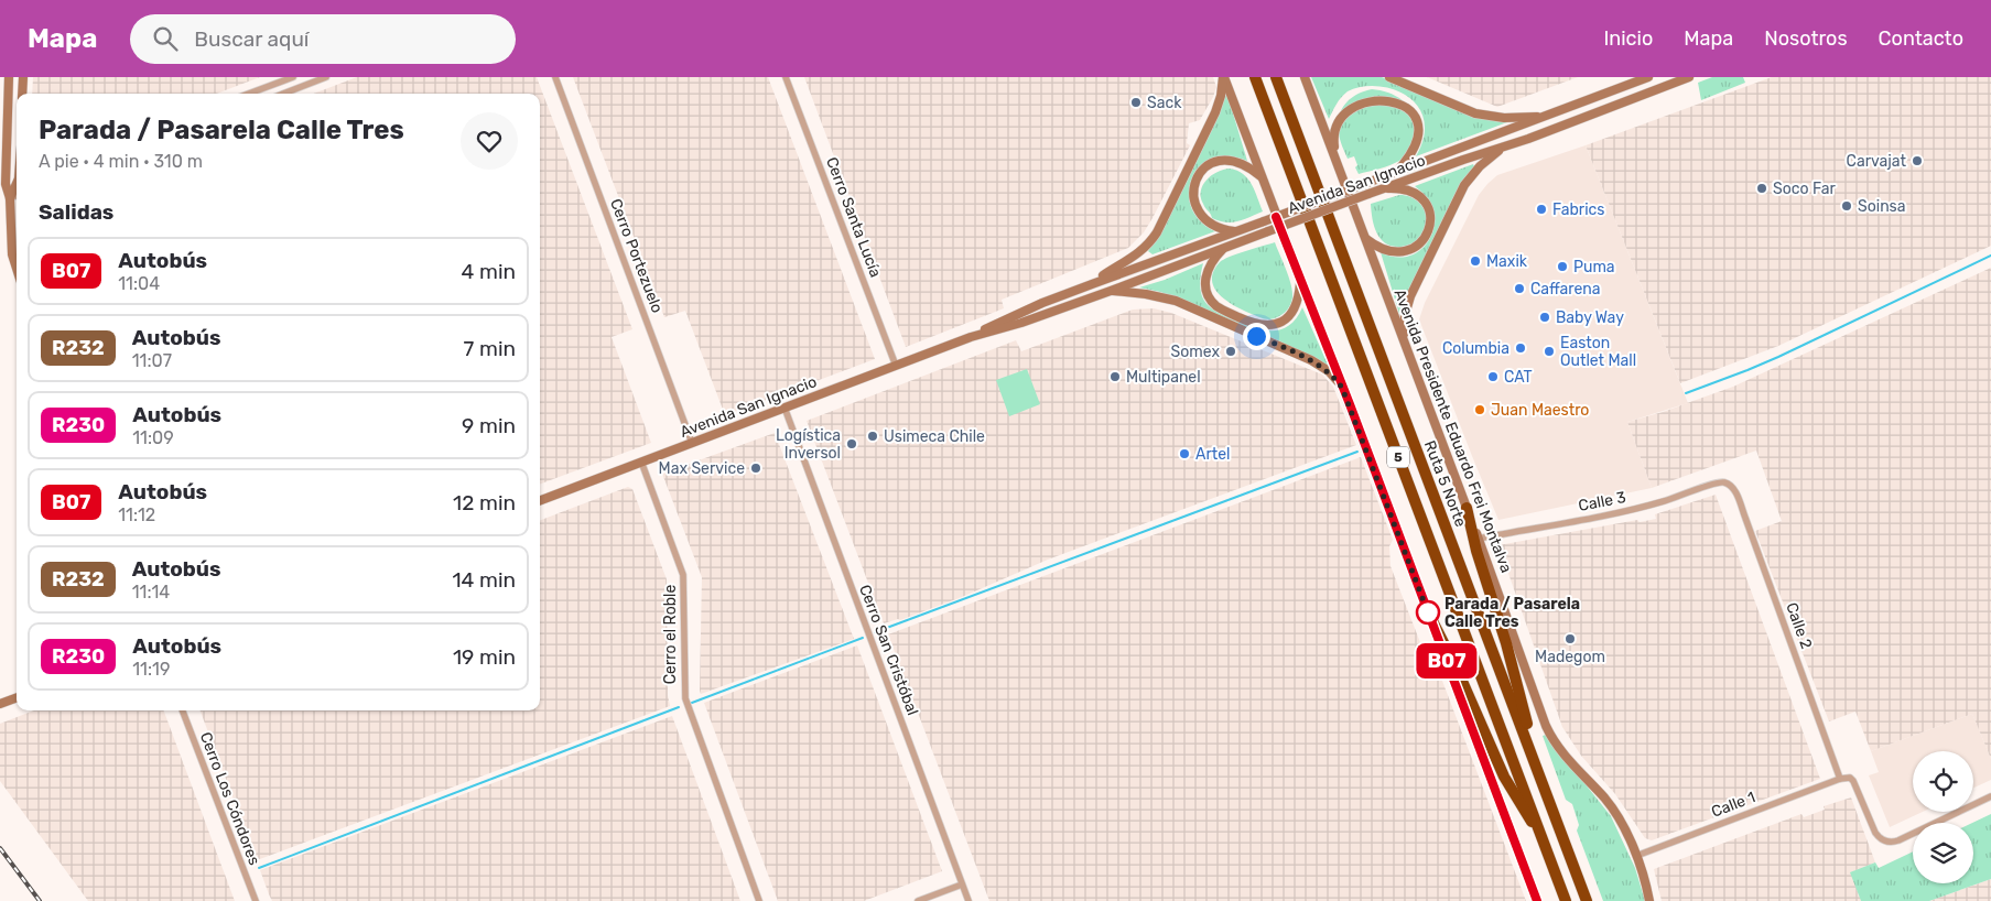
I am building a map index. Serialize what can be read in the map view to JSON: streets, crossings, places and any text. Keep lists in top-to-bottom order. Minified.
{"streets":{"highway":["5","Ruta 5 Norte"],"main road":["Avenida San Ignacio","Avenida Presidente Eduardo Frei Montalva"],"street":["Cerro Santa Lucía","Cerro Portezuelo","Calle 3","Calle 2","Cerro el Roble","Cerro San Cristóbal","Cerro Los Cóndores","Calle 1"]},"crossings":[["Avenida San Ignacio","Cerro Santa Lucía"],["Avenida San Ignacio","Cerro Portezuelo"],["Avenida San Ignacio","Cerro el Roble"],["Avenida San Ignacio","Cerro San Cristóbal"],["Avenida Presidente Eduardo Frei Montalva","Calle 3"],["Avenida Presidente Eduardo Frei Montalva","Calle 1"],["Calle 3","Calle 2"],["Calle 2","Calle 1"]],"places":["Sack","Carvajat","Soco Far","Soinsa","Fabrics","Maxik","Puma","Caffarena","Baby Way","Columbia","Somex","Easton Outlet Mall","Multipanel","CAT","Juan Maestro","Usimeca Chile","Logística Inversol","Artel","Max Service","Parada / Pasarela Calle Tres","Madegom"],"lines":["bus line B07"],"page":{"header":"Mapa","search":"Buscar aquí","nav":["Inicio","Mapa","Nosotros","Contacto"],"on_map":"B07","heading":[["Parada / Pasarela Calle Tres","A pie · 4 min · 310 m"],"Salidas"],"list":[{"mark":"B07","name":"Autobús","note":"11:04","value":"4 min"},{"mark":"R232","name":"Autobús","note":"11:07","value":"7 min"},{"mark":"R230","name":"Autobús","note":"11:09","value":"9 min"},{"mark":"B07","name":"Autobús","note":"11:12","value":"12 min"},{"mark":"R232","name":"Autobús","note":"11:14","value":"14 min"},{"mark":"R230","name":"Autobús","note":"11:19","value":"19 min"}]}}
